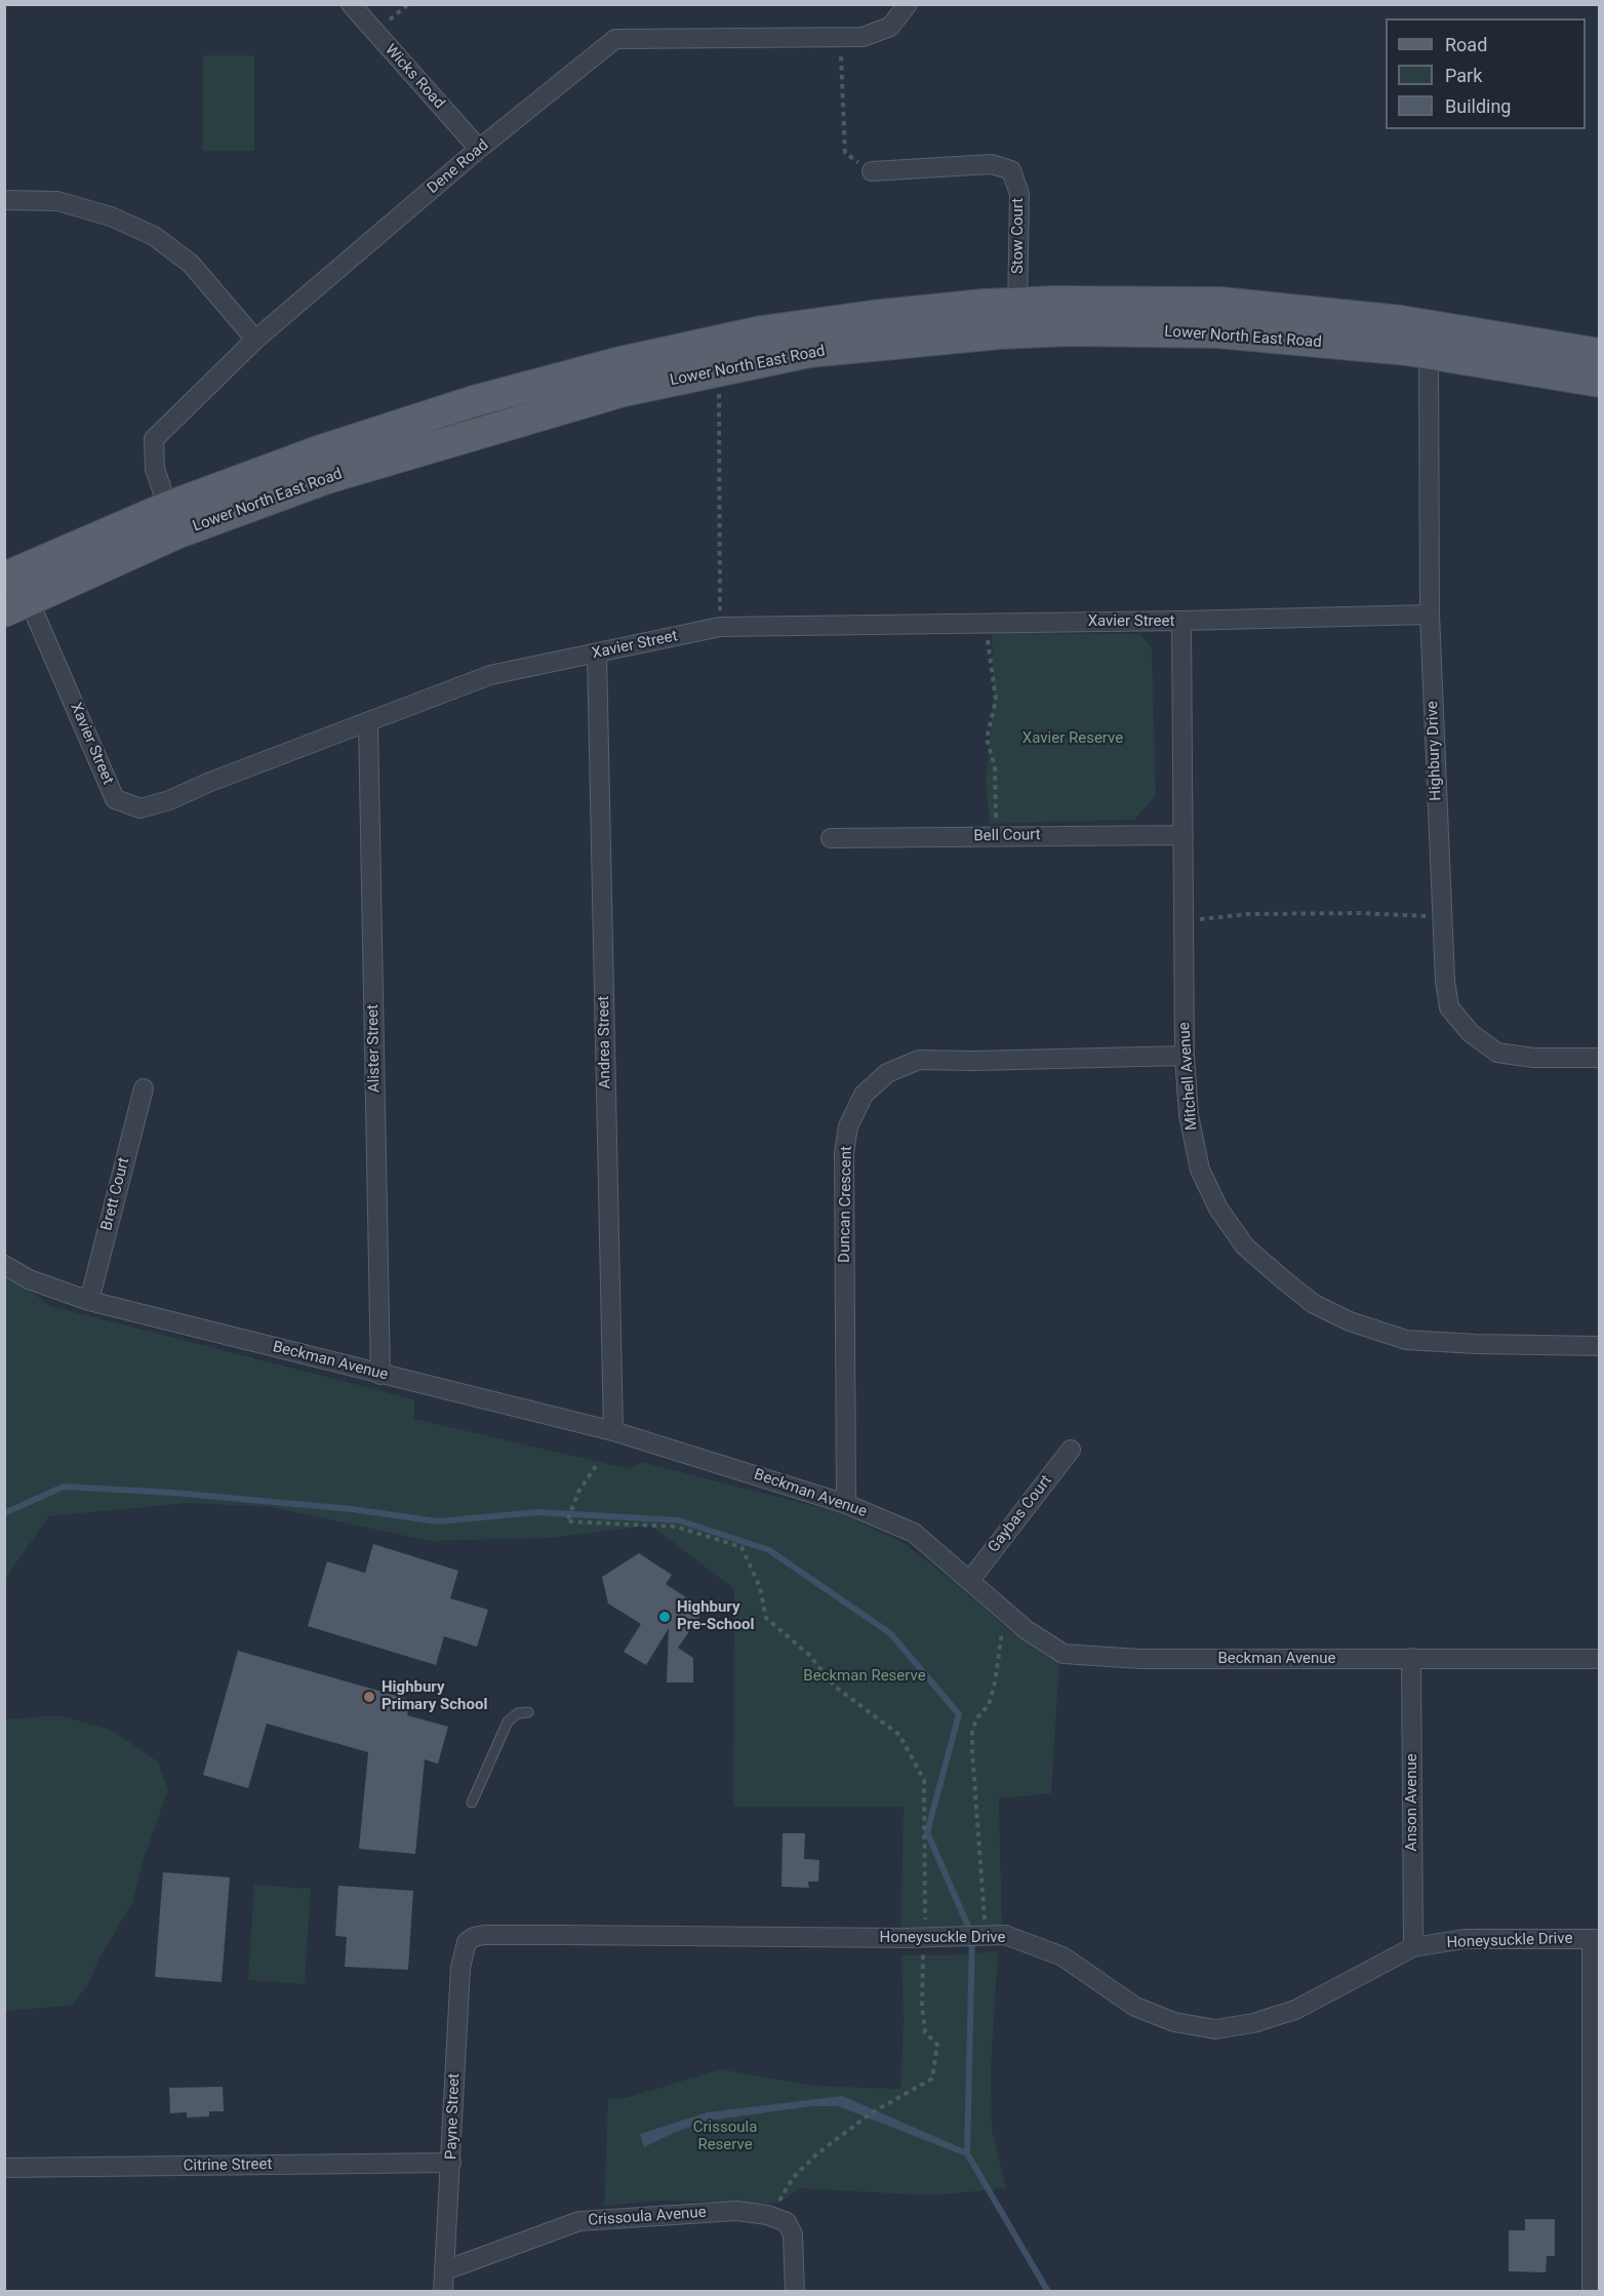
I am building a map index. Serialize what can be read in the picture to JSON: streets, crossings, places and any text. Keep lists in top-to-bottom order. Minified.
{"streets":{"main road":["Lower North East Road"],"street":["Wicks Road","Dene Road","Stow Court","Xavier Street","Highbury Drive","Bell Court","Andrea Street","Alister Street","Mitchell Avenue","Brett Court","Duncan Crescent","Beckman Avenue","Gaybas Court","Anson Avenue","Honeysuckle Drive","Payne Street","Citrine Street","Crissoula Avenue"]},"crossings":[["Wicks Road","Dene Road"],["Dene Road","Lower North East Road"],["Stow Court","Lower North East Road"],["Lower North East Road","Xavier Street"],["Lower North East Road","Highbury Drive"],["Xavier Street","Highbury Drive"],["Xavier Street","Andrea Street"],["Xavier Street","Alister Street"],["Xavier Street","Mitchell Avenue"],["Bell Court","Mitchell Avenue"],["Andrea Street","Beckman Avenue"],["Alister Street","Beckman Avenue"],["Mitchell Avenue","Duncan Crescent"],["Brett Court","Beckman Avenue"],["Duncan Crescent","Beckman Avenue"],["Beckman Avenue","Gaybas Court"],["Beckman Avenue","Anson Avenue"],["Anson Avenue","Honeysuckle Drive"],["Honeysuckle Drive","Payne Street"],["Payne Street","Citrine Street"],["Payne Street","Crissoula Avenue"]],"parks":["Xavier Reserve","Beckman Reserve","Crissoula Reserve"],"places":["Highbury Pre-School","Highbury Primary School"],"legend":["Road","Park","Building"]}
